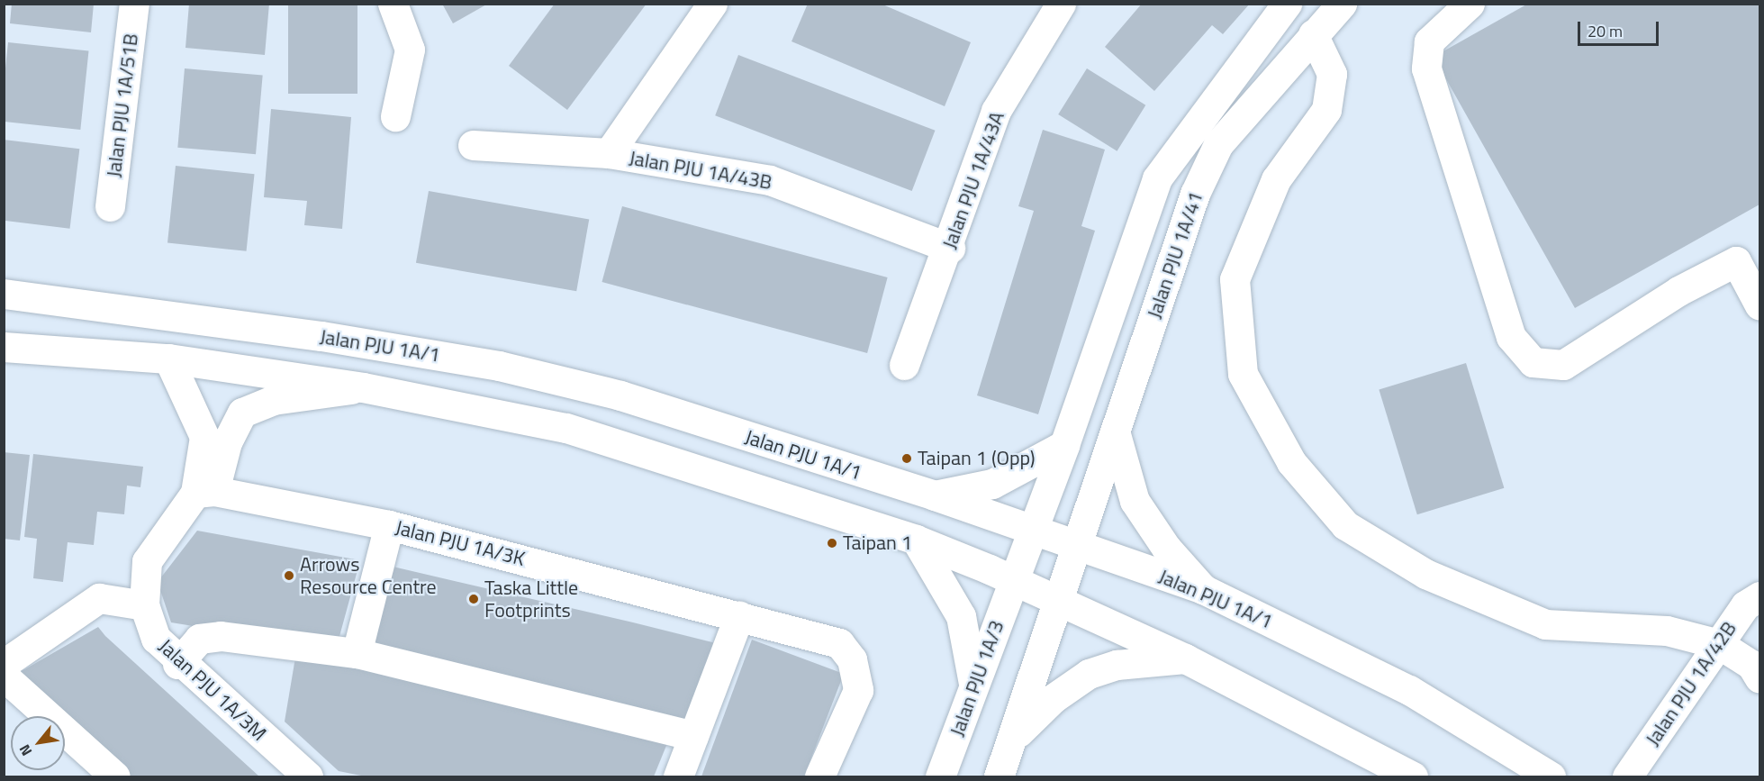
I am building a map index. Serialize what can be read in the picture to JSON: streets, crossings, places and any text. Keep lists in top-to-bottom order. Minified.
{"streets":{"street":["Jalan PJU 1A/51B","Jalan PJU 1A/43B","Jalan PJU 1A/43A","Jalan PJU 1A/41","Jalan PJU 1A/1","Jalan PJU 1A/3K","Jalan PJU 1A/3","Jalan PJU 1A/42B","Jalan PJU 1A/3M"]},"crossings":[["Jalan PJU 1A/43B","Jalan PJU 1A/43A"],["Jalan PJU 1A/41","Jalan PJU 1A/1"],["Jalan PJU 1A/41","Jalan PJU 1A/3"],["Jalan PJU 1A/1","Jalan PJU 1A/3"],["Jalan PJU 1A/3K","Jalan PJU 1A/3M"]],"places":["Taipan 1 (Opp)","Taipan 1","Arrows Resource Centre","Taska Little Footprints"],"scale_bar":"20 m","north":"bottom left"}
